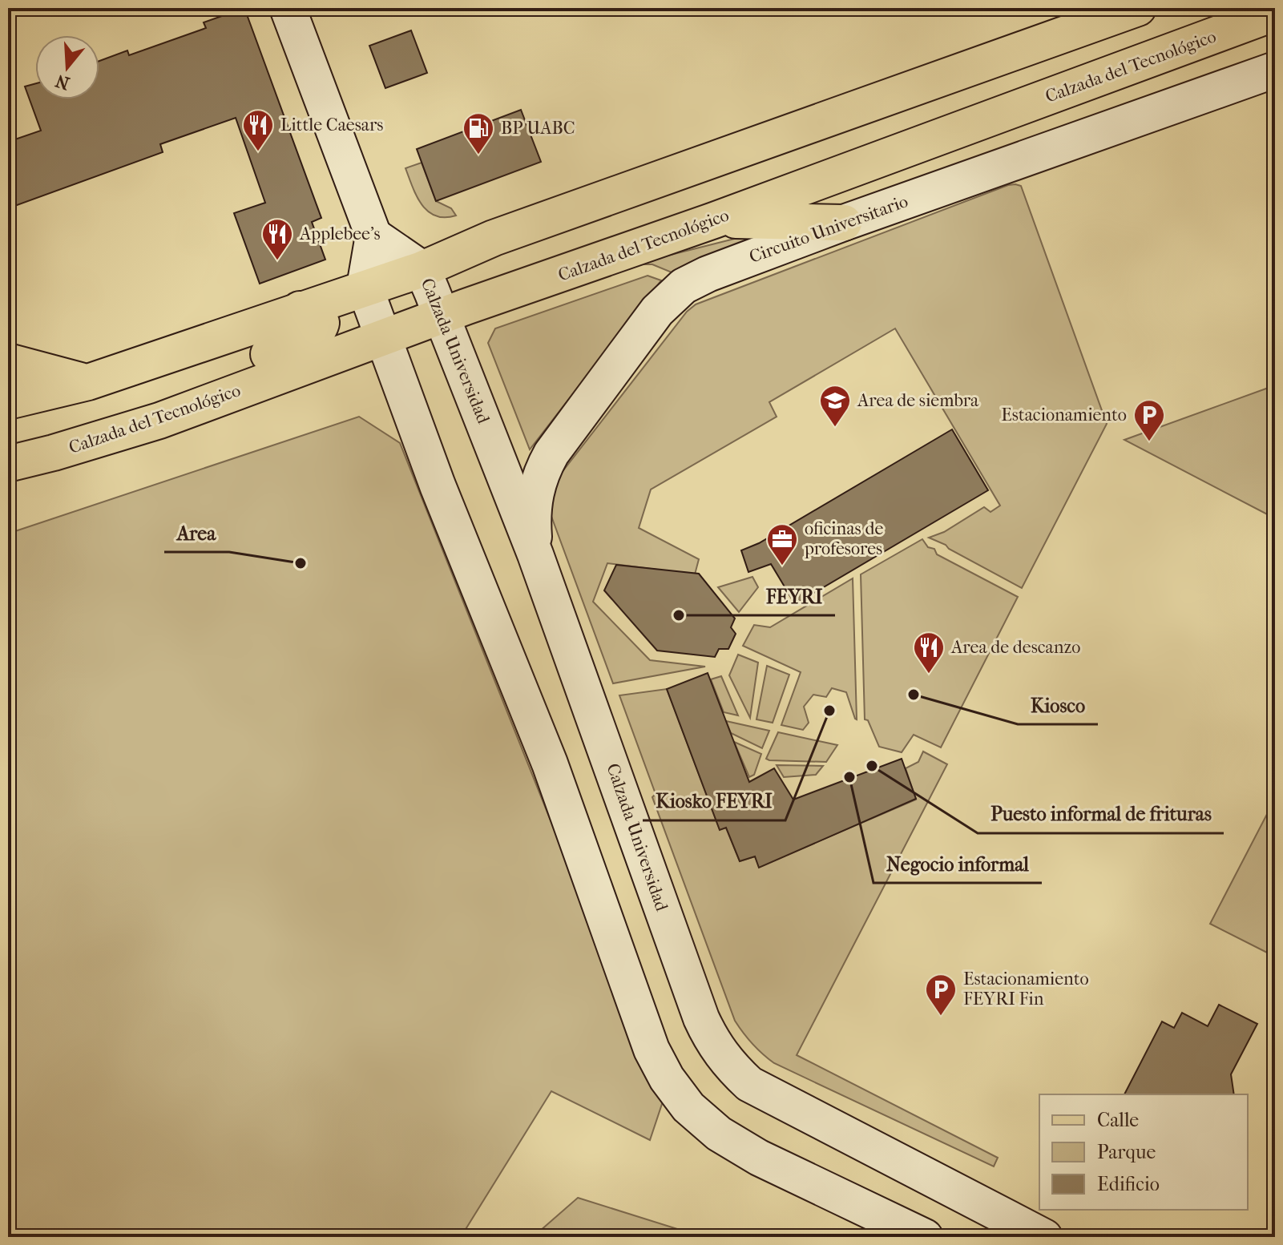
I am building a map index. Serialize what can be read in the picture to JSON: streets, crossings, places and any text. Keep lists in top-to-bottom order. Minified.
{"streets":{"main road":["Calzada del Tecnológico","Circuito Universitario","Calzada Universidad"]},"crossings":[["Calzada del Tecnológico","Calzada Universidad"],["Circuito Universitario","Calzada Universidad"]],"places":{"restaurant":["Little Caesars","Applebee's","Area de descanzo"],"fuel station":["BP UABC"],"school or university":["Area de siembra"],"parking":["Estacionamiento","Estacionamiento FEYRI Fin"],"other":["Area","FEYRI","Kiosco","Kiosko FEYRI","Puesto informal de frituras","Negocio informal"],"office":["oficinas de profesores"]},"legend":["Calle","Parque","Edificio"],"north":"bottom"}
